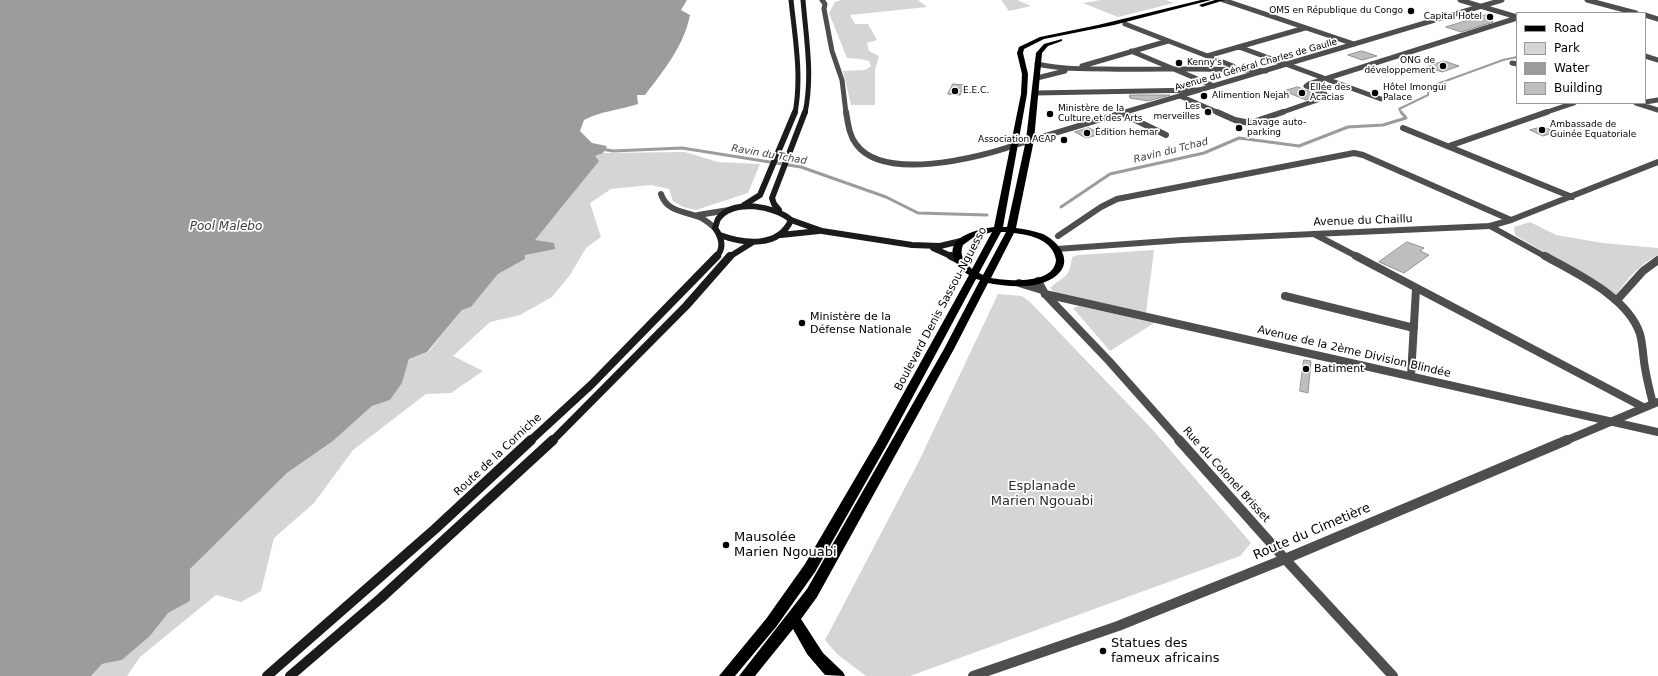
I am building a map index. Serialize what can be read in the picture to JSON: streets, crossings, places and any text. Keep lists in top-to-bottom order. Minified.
{"streets":{"main road":["Boulevard Denis Sassou-Nguesso","Route de la Corniche"],"street":["Avenue du Général Charles de Gaulle","Avenue du Chaillu","Avenue de la 2ème Division Blindée","Rue du Colonel Brisset","Route du Cimetière"]},"crossings":[["Avenue du Général Charles de Gaulle","Boulevard Denis Sassou-Nguesso"],["Avenue de la 2ème Division Blindée","Rue du Colonel Brisset"],["Avenue de la 2ème Division Blindée","Route du Cimetière"],["Rue du Colonel Brisset","Route du Cimetière"]],"water":["Ravin du Tchad","Pool Malebo"],"parks":["Esplanade Marien Ngouabi"],"places":["OMS en République du Congo","Capital Hotel","Kenny's","ONG de développement","E.E.C.","Ellée des Acacias","Hôtel Imongui Palace","Alimention Nejah","Les merveilles","Ministère de la Culture et des Arts","Lavage auto- parking","Ambassade de Guinée Equatoriale","Édition hemar","Association ACAP","Ministère de la Défense Nationale","Batiment","Mausolée Marien Ngouabi","Statues des fameux africains"],"legend":["Road","Park","Water","Building"]}
